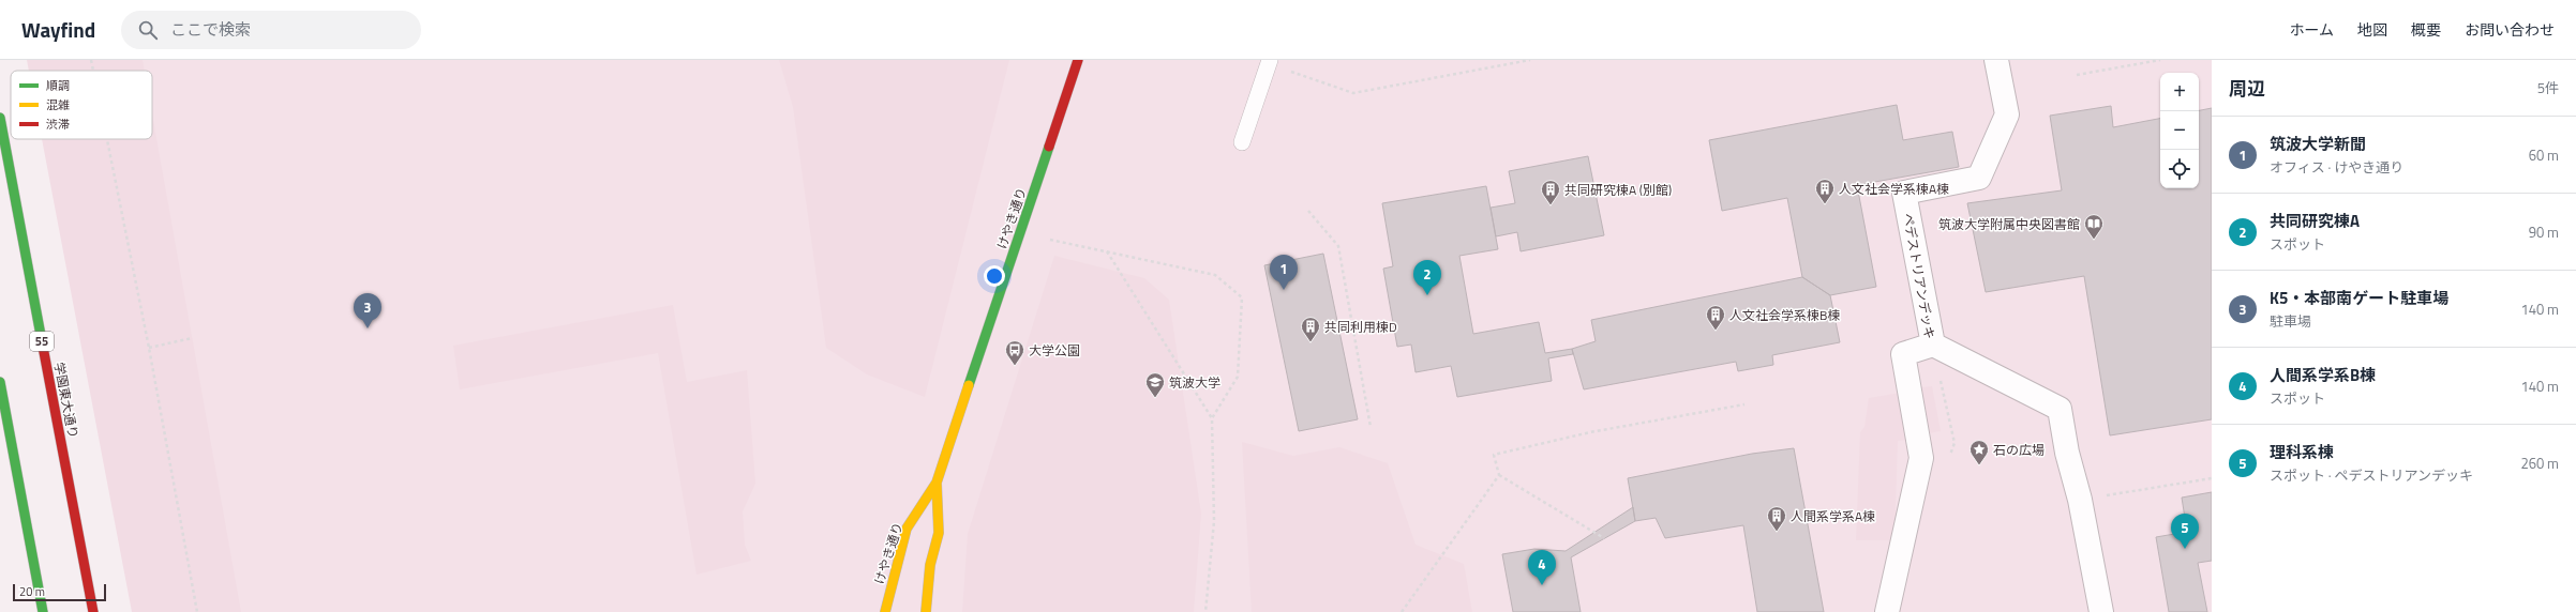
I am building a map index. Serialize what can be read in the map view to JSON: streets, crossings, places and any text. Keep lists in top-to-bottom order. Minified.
{"streets":{"main road":["けやき通り","55","学園東大通り"],"street":["ペデストリアンデッキ"]},"places":{"building":["人文社会学系棟A棟","共同研究棟A (別館)","人文社会学系棟B棟","共同利用棟D","人間系学系A棟"],"library":["筑波大学附属中央図書館"],"bus stop":["大学公園"],"school or university":["筑波大学"],"place":["石の広場"]},"legend":["順調","混雑","渋滞"],"scale_bar":"20 m","page":{"header":"Wayfind","search":"ここで検索","nav":["ホーム","地図","概要","お問い合わせ"],"heading":["周辺","5件"],"map_buttons":["+","−"],"list":[{"mark":"1","name":"筑波大学新聞","note":"オフィス · けやき通り","value":"60 m"},{"mark":"2","name":"共同研究棟A","note":"スポット","value":"90 m"},{"mark":"3","name":"K5・本部南ゲート駐車場","note":"駐車場","value":"140 m"},{"mark":"4","name":"人間系学系B棟","note":"スポット","value":"140 m"},{"mark":"5","name":"理科系棟","note":"スポット · ペデストリアンデッキ","value":"260 m"}],"pins":["1","2","3","5","4"],"scale":"20 m"}}
